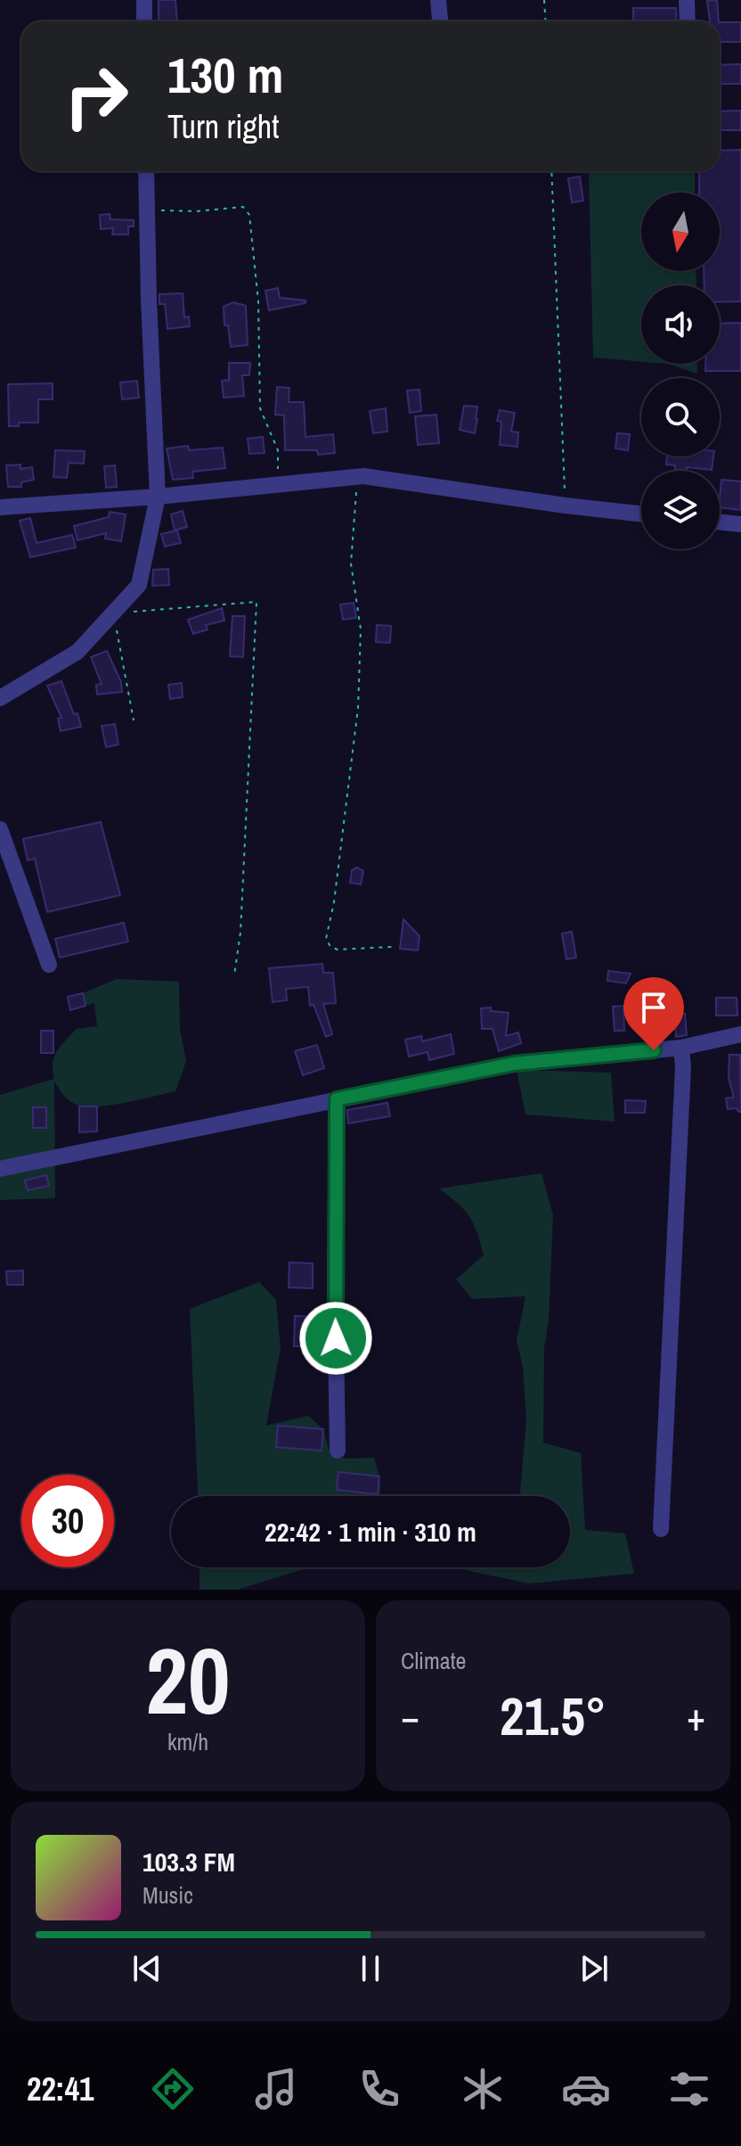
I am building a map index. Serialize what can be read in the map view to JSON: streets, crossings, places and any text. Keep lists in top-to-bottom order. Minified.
{"north":"bottom","page":{"turn":["130 m","Turn right"],"limit":"30","trip":"22:42 · 1 min · 310 m","tile":[["20","km/h"],"Climate"],"heat":["−","21.5°","+"],"song":["103.3 FM","Music"],"tabs":"22:41"}}
